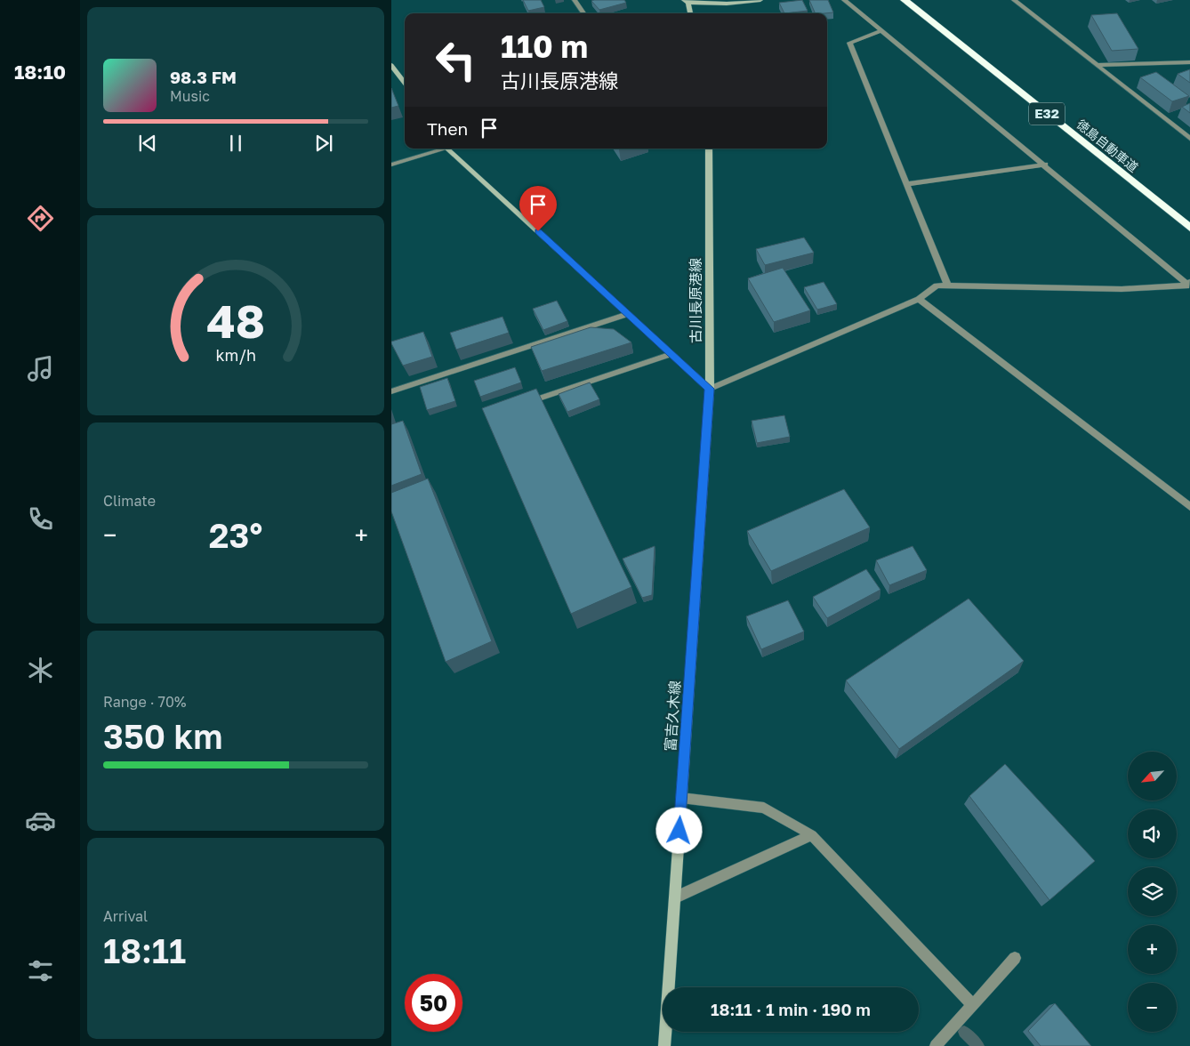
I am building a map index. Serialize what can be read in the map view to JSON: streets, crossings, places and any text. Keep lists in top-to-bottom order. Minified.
{"streets":{"highway":["E32","徳島自動車道"],"main road":["古川長原港線","富吉久木線"]},"crossings":[["古川長原港線","富吉久木線"]],"north":"bottom left","page":{"tabs":"18:10","turn":["110 m","古川長原港線"],"song":["98.3 FM","Music"],"then":"Then","tile":["Climate",["Range · 70%","350 km"],["Arrival","18:11"]],"heat":["−","23°","+"],"map_buttons":["+","−"],"limit":"50","trip":"18:11 · 1 min · 190 m","gauge":["48","km/h"]}}
